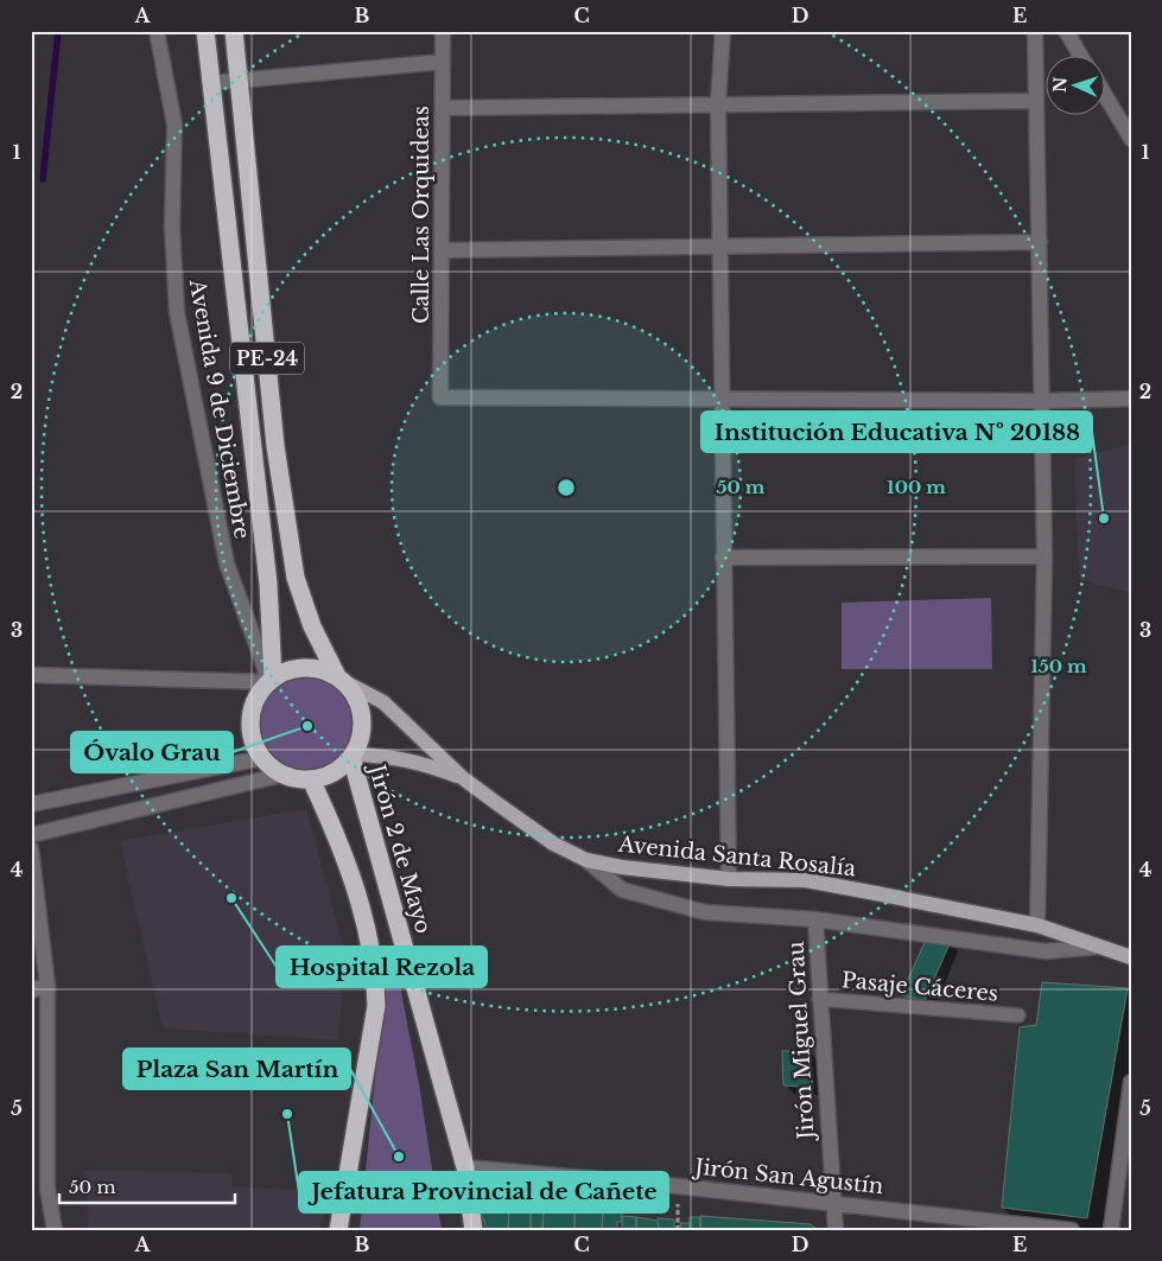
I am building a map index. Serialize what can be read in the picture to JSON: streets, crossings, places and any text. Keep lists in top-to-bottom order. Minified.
{"streets":{"highway":["PE-24","Jirón 2 de Mayo"],"main road":["Avenida Santa Rosalía"],"street":["Calle Las Orquideas","Avenida 9 de Diciembre","Jirón Miguel Grau","Jirón San Agustín"],"lane":["Pasaje Cáceres"]},"crossings":[["PE-24","Avenida 9 de Diciembre"],["PE-24","Jirón 2 de Mayo"],["PE-24","Avenida Santa Rosalía"],["Avenida 9 de Diciembre","Jirón 2 de Mayo"],["Avenida 9 de Diciembre","Avenida Santa Rosalía"],["Jirón 2 de Mayo","Avenida Santa Rosalía"],["Jirón 2 de Mayo","Jirón San Agustín"],["Pasaje Cáceres","Jirón Miguel Grau"],["Jirón Miguel Grau","Jirón San Agustín"]],"places":["Institución Educativa Nº 20188","Óvalo Grau","Hospital Rezola","Jefatura Provincial de Cañete","Plaza San Martín"],"scale_bar":"50 m","north":"left","grid":{"columns":["A","B","C","D","E"],"rows":["1","2","3","4","5"]},"rings":["50 m","100 m","150 m"]}
